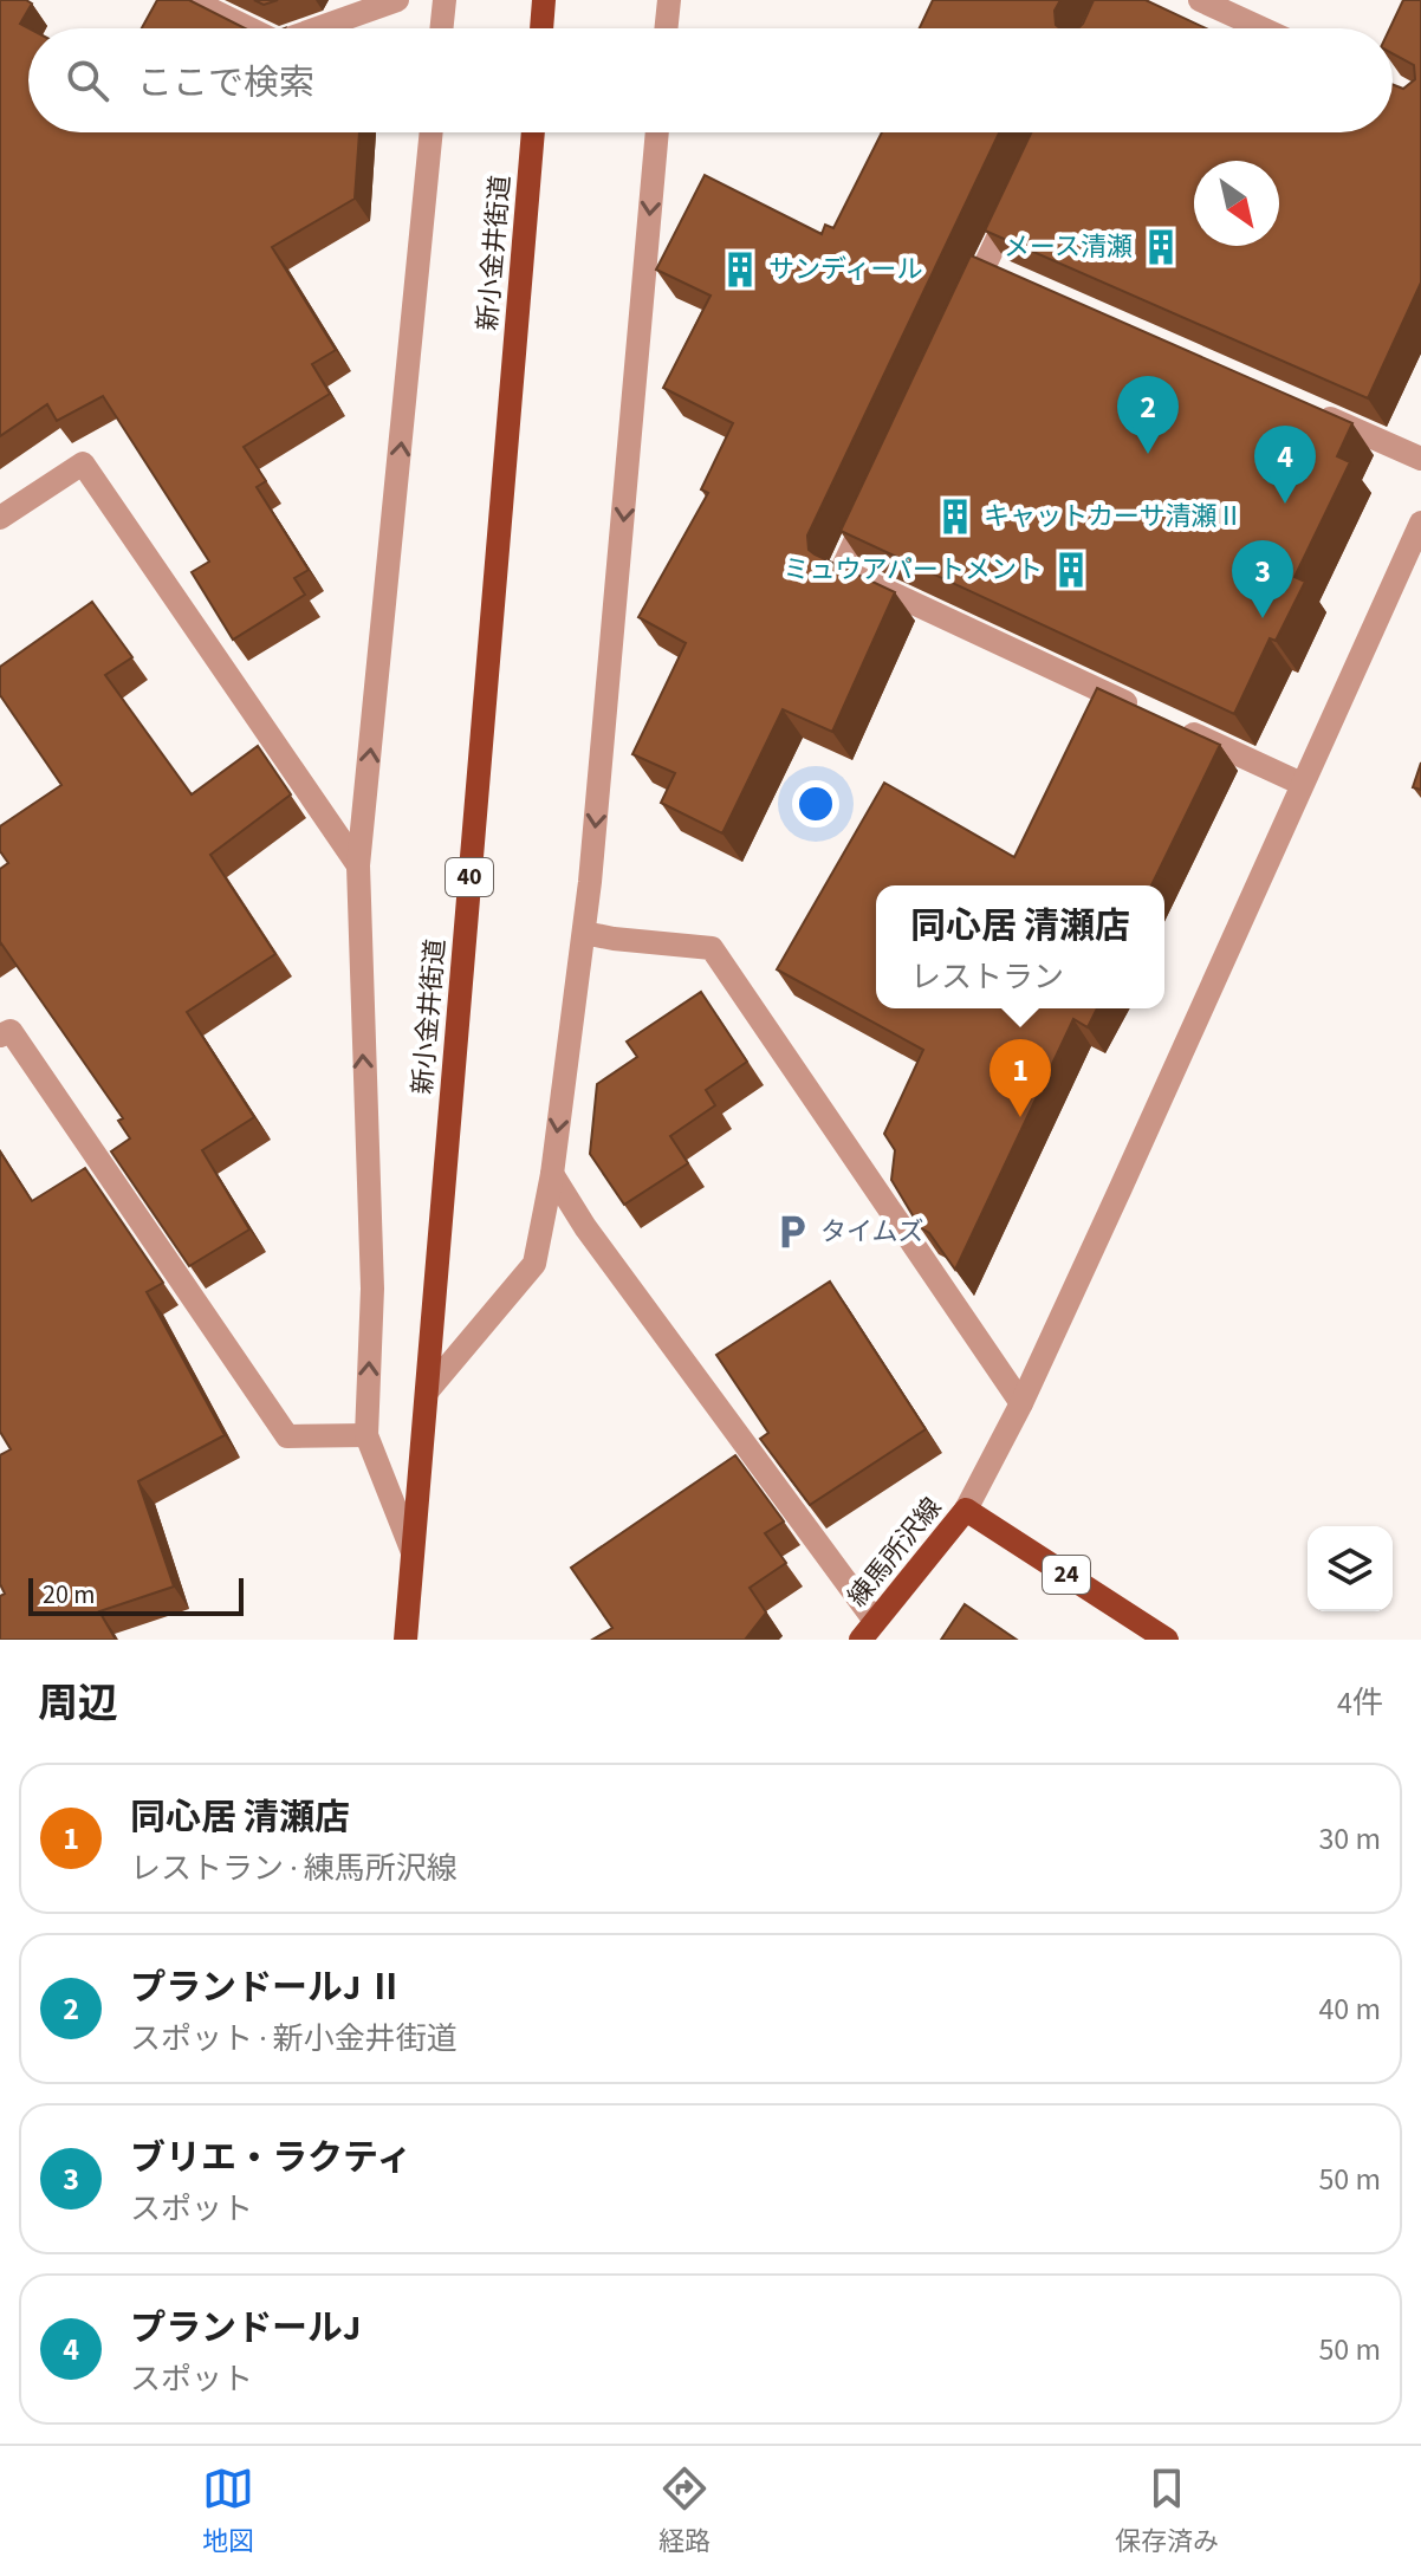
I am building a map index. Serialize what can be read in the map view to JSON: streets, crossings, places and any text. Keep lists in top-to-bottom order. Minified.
{"streets":{"main road":["新小金井街道","40","練馬所沢線","24"]},"places":{"building":["メース清瀬","サンディール","キャットカーサ清瀬Ⅱ","ミュウアパートメント"],"parking":["タイムズ"]},"scale_bar":"20 m","north":"bottom right","page":{"search":"ここで検索","pins":["2","4","3","1"],"popup":["同心居 清瀬店","レストラン"],"scale":"20 m","heading":["周辺","4件"],"list":[{"mark":"1","name":"同心居 清瀬店","note":"レストラン · 練馬所沢線","value":"30 m"},{"mark":"2","name":"プランドールJ Ⅱ","note":"スポット · 新小金井街道","value":"40 m"},{"mark":"3","name":"ブリエ・ラクティ","note":"スポット","value":"50 m"},{"mark":"4","name":"プランドールJ","note":"スポット","value":"50 m"}],"nav":["地図","経路","保存済み"]}}
